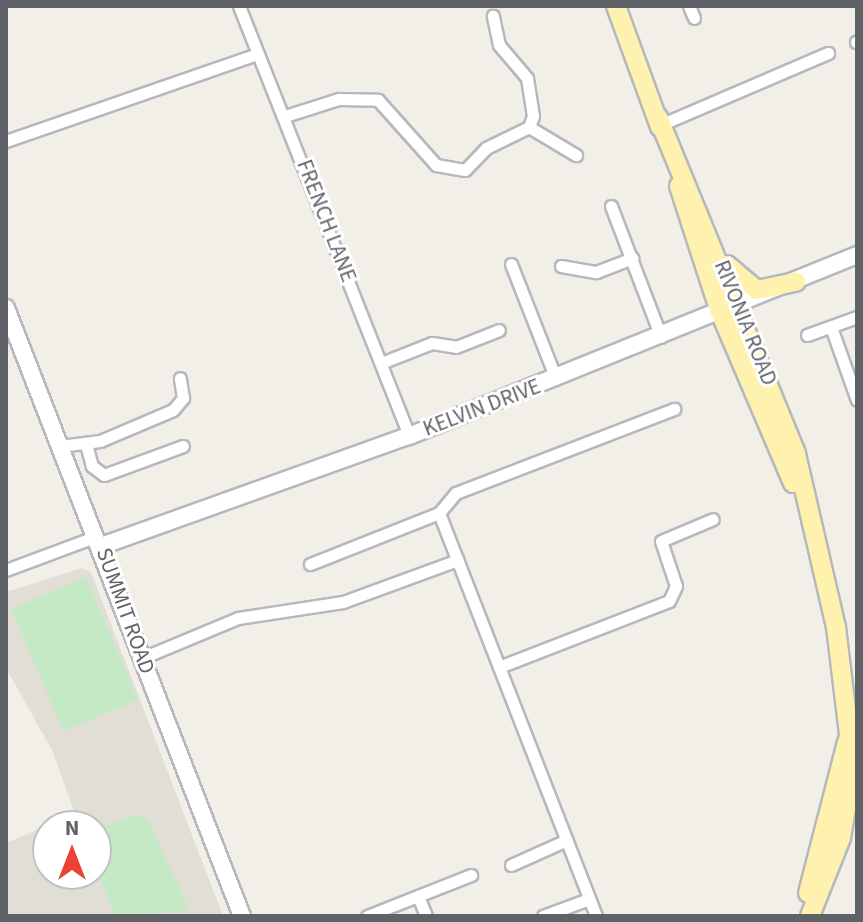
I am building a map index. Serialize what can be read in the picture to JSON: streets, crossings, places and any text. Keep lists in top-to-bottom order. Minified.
{"streets":{"main road":["RIVONIA ROAD","KELVIN DRIVE","SUMMIT ROAD"],"street":["FRENCH LANE"]},"crossings":[["FRENCH LANE","KELVIN DRIVE"],["RIVONIA ROAD","KELVIN DRIVE"],["KELVIN DRIVE","SUMMIT ROAD"]],"north":"top"}
